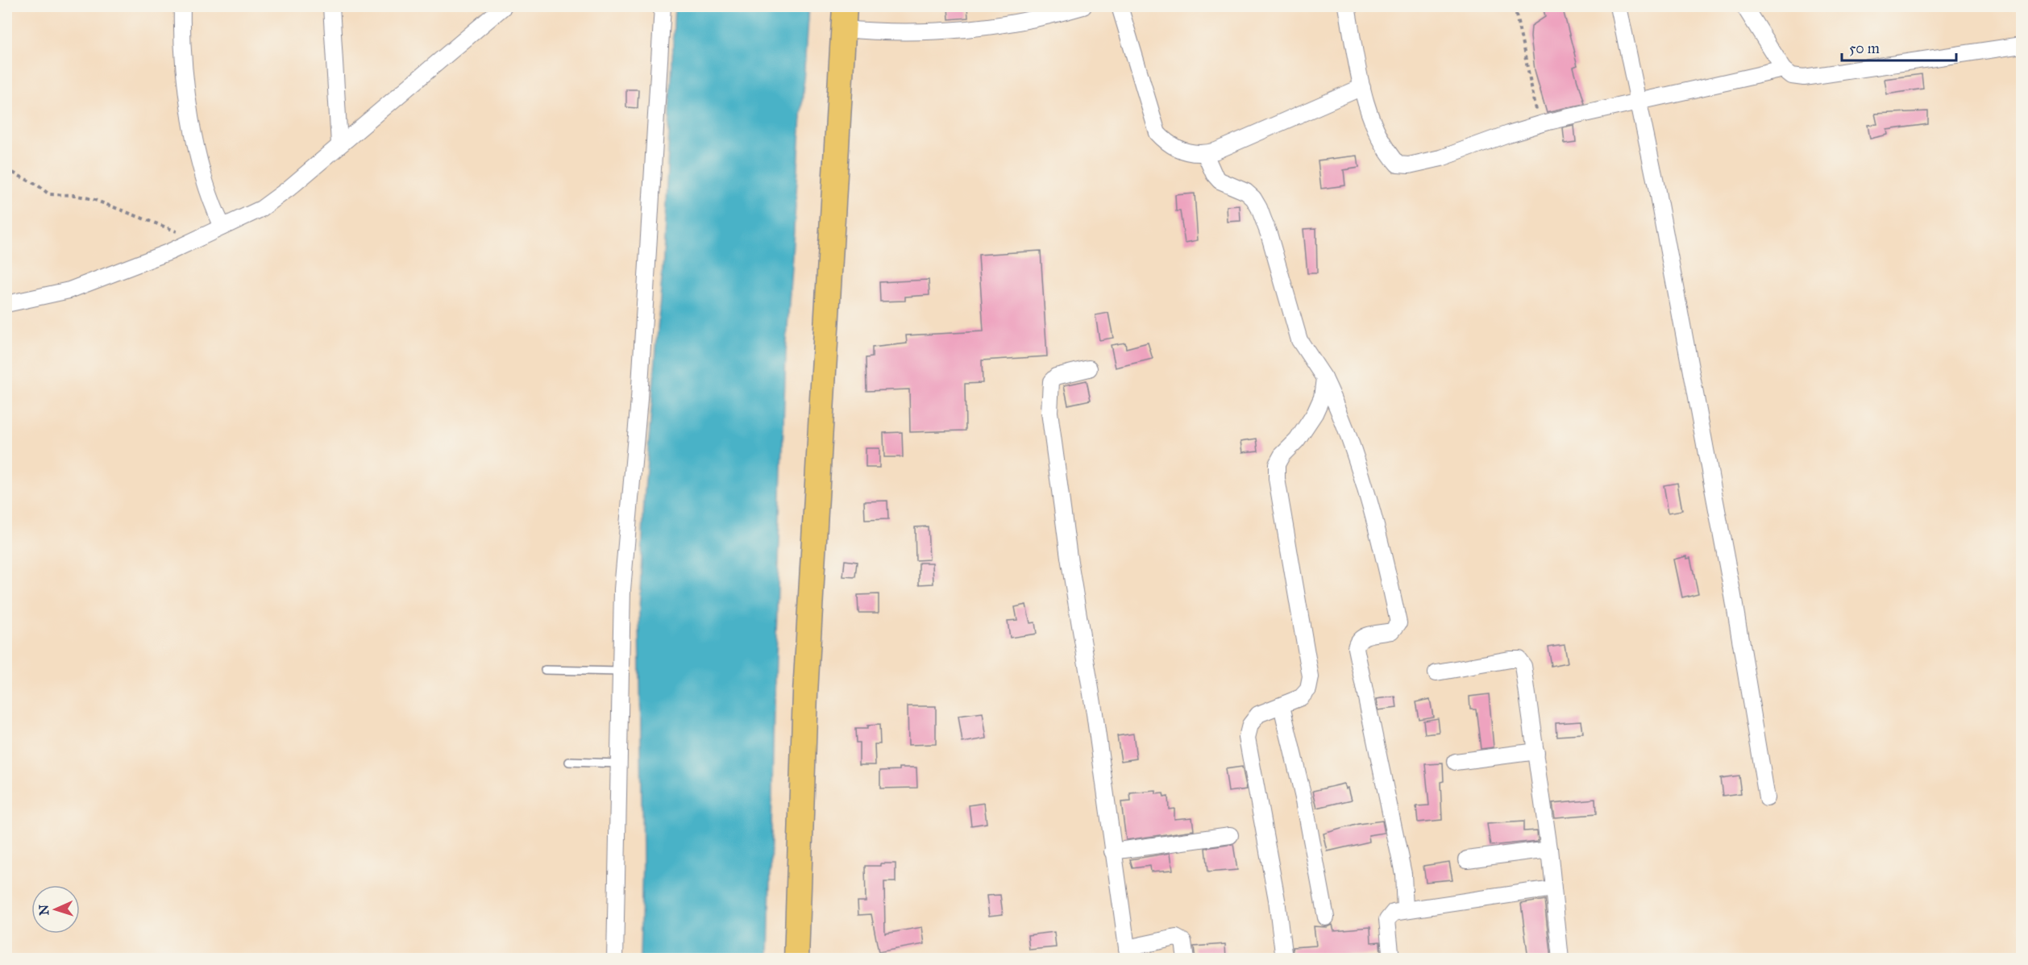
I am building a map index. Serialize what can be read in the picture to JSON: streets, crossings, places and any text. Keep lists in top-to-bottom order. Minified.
{"scale_bar":"50 m","north":"left"}
